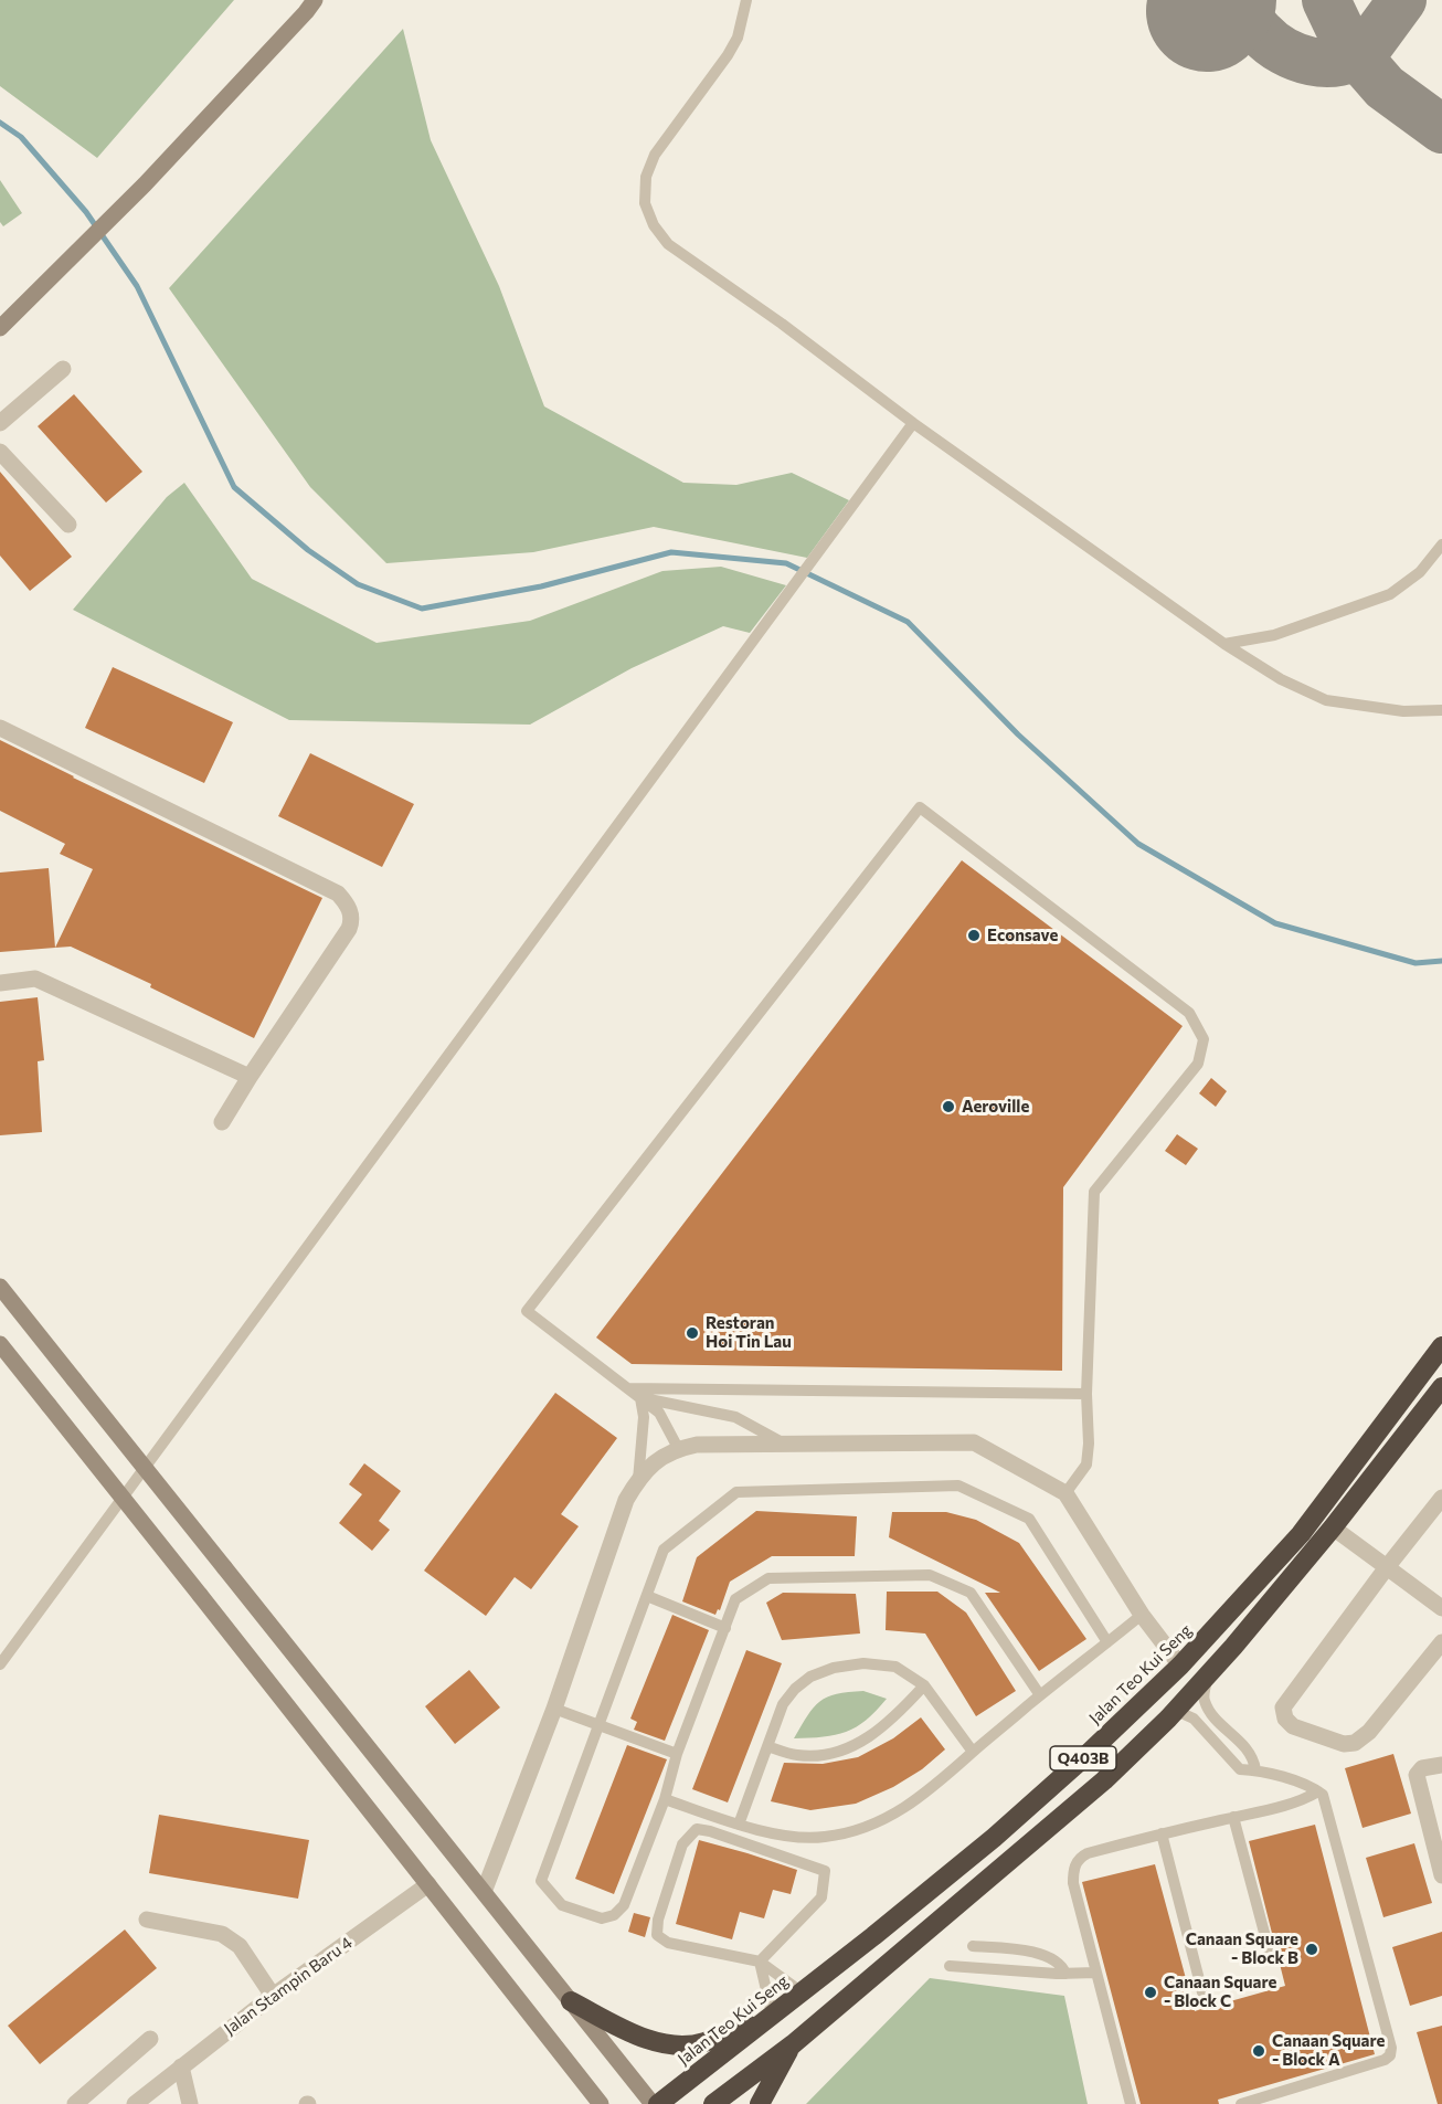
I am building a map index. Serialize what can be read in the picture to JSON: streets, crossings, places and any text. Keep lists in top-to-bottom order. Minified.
{"streets":{"highway":["Jalan Teo Kui Seng","Q403B"],"street":["Jalan Stampin Baru 4"]},"places":["Econsave","Aeroville","Restoran Hoi Tin Lau","Canaan Square - Block B","Canaan Square - Block C","Canaan Square - Block A"]}
